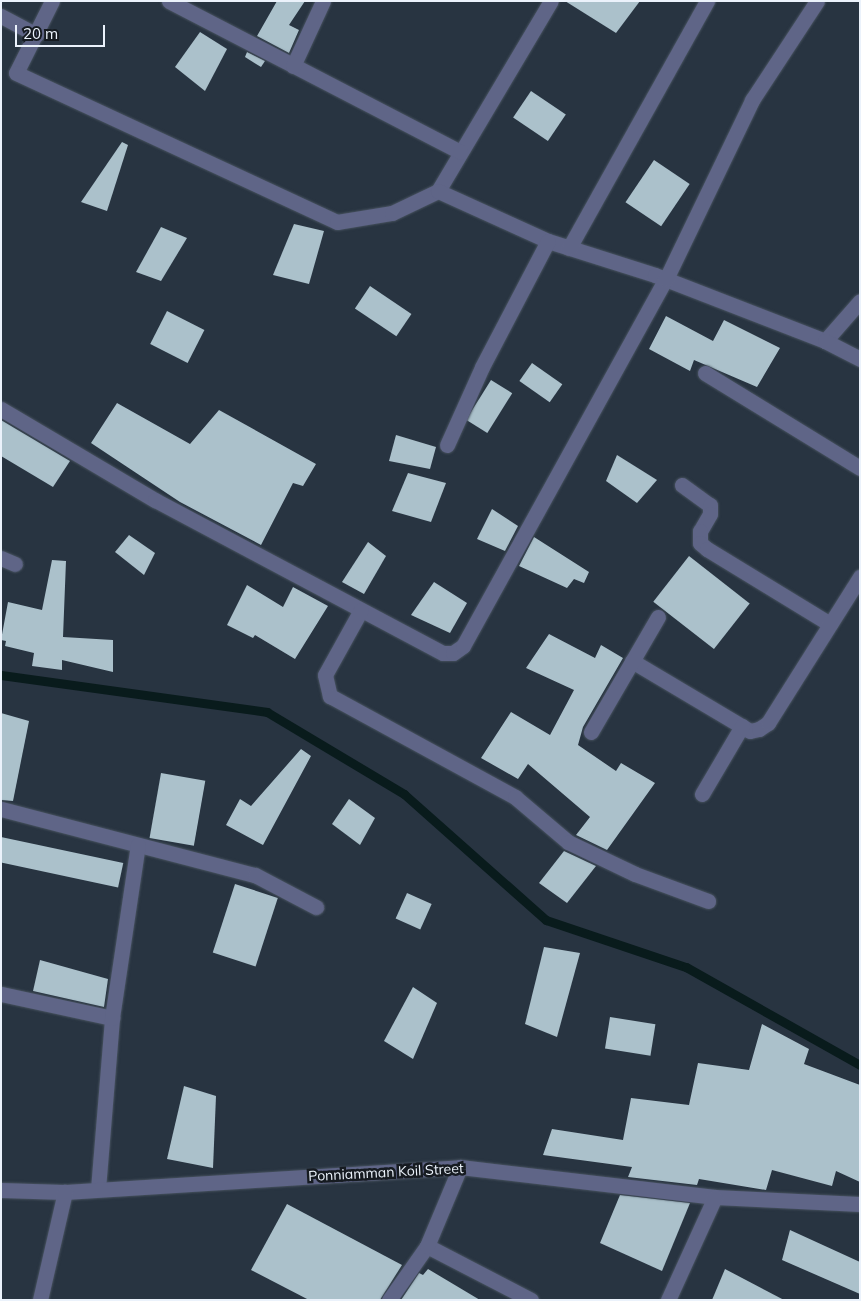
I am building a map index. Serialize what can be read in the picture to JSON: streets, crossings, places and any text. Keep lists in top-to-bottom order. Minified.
{"streets":{"street":["Ponniamman Koil Street"]},"scale_bar":"20 m"}
